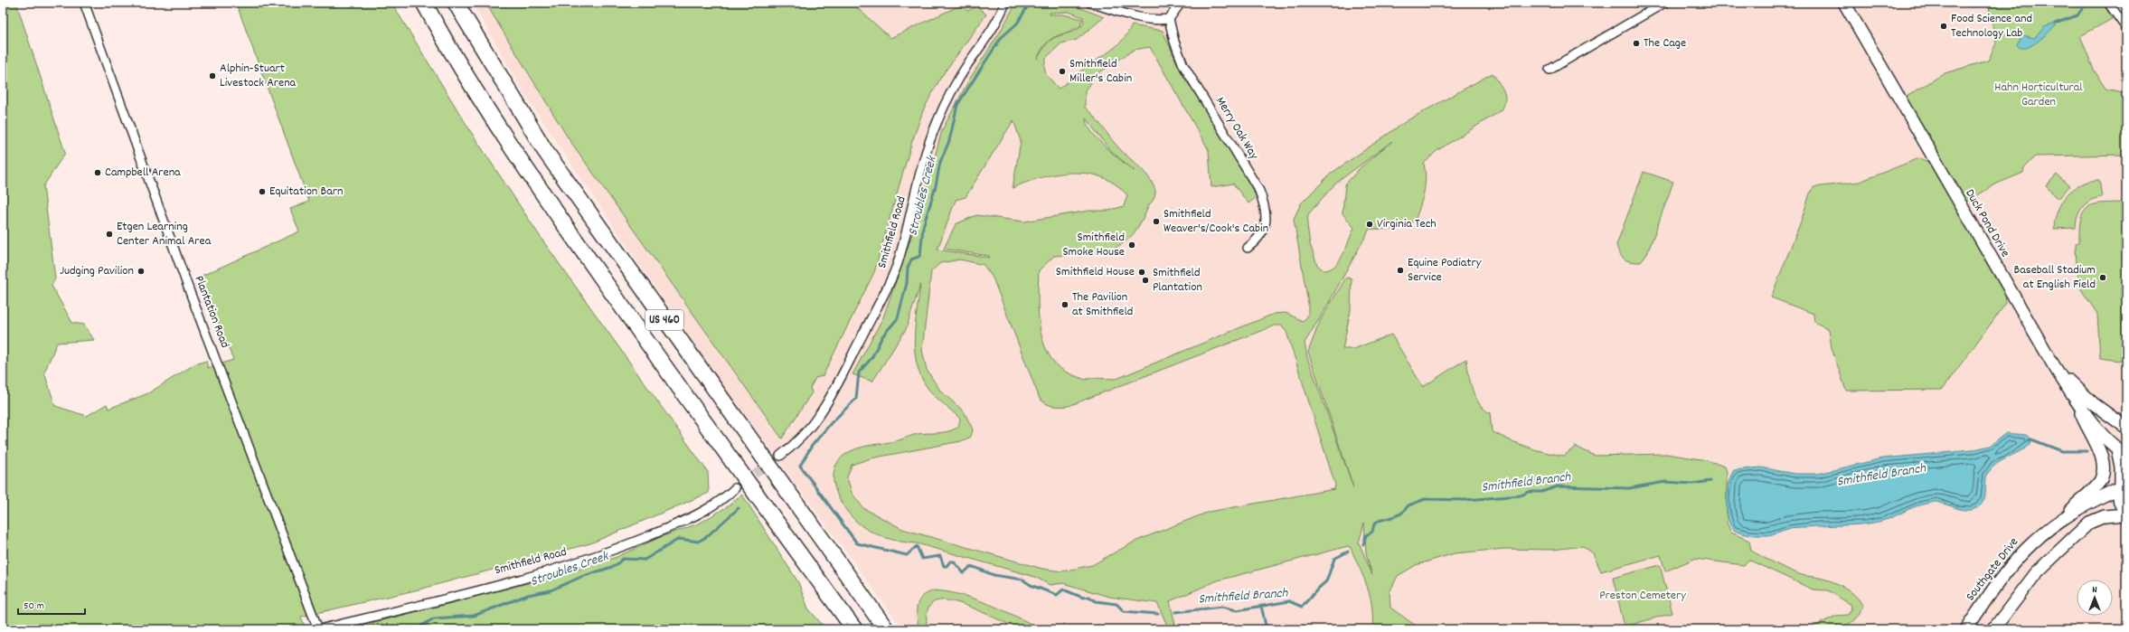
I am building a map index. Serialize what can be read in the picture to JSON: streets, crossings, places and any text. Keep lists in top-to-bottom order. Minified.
{"streets":{"highway":["US 460"],"main road":["Duck Pond Drive","Southgate Drive"],"street":["Merry Oak Way","Smithfield Road","Plantation Road"]},"crossings":[["Duck Pond Drive","Southgate Drive"],["Smithfield Road","Plantation Road"]],"water":["Stroubles Creek","Smithfield Branch"],"parks":["Hahn Horticultural Garden","Preston Cemetery"],"places":["Food Science and Technology Lab","The Cage","Smithfield Miller's Cabin","Alphin-Stuart Livestock Arena","Campbell Arena","Equitation Barn","Smithfield Weaver's/Cook's Cabin","Virginia Tech","Etgen Learning Center Animal Area","Smithfield Smoke House","Equine Podiatry Service","Judging Pavilion","Smithfield House","Baseball Stadium at English Field","Smithfield Plantation","The Pavilion at Smithfield"],"scale_bar":"50 m","north":"top"}
